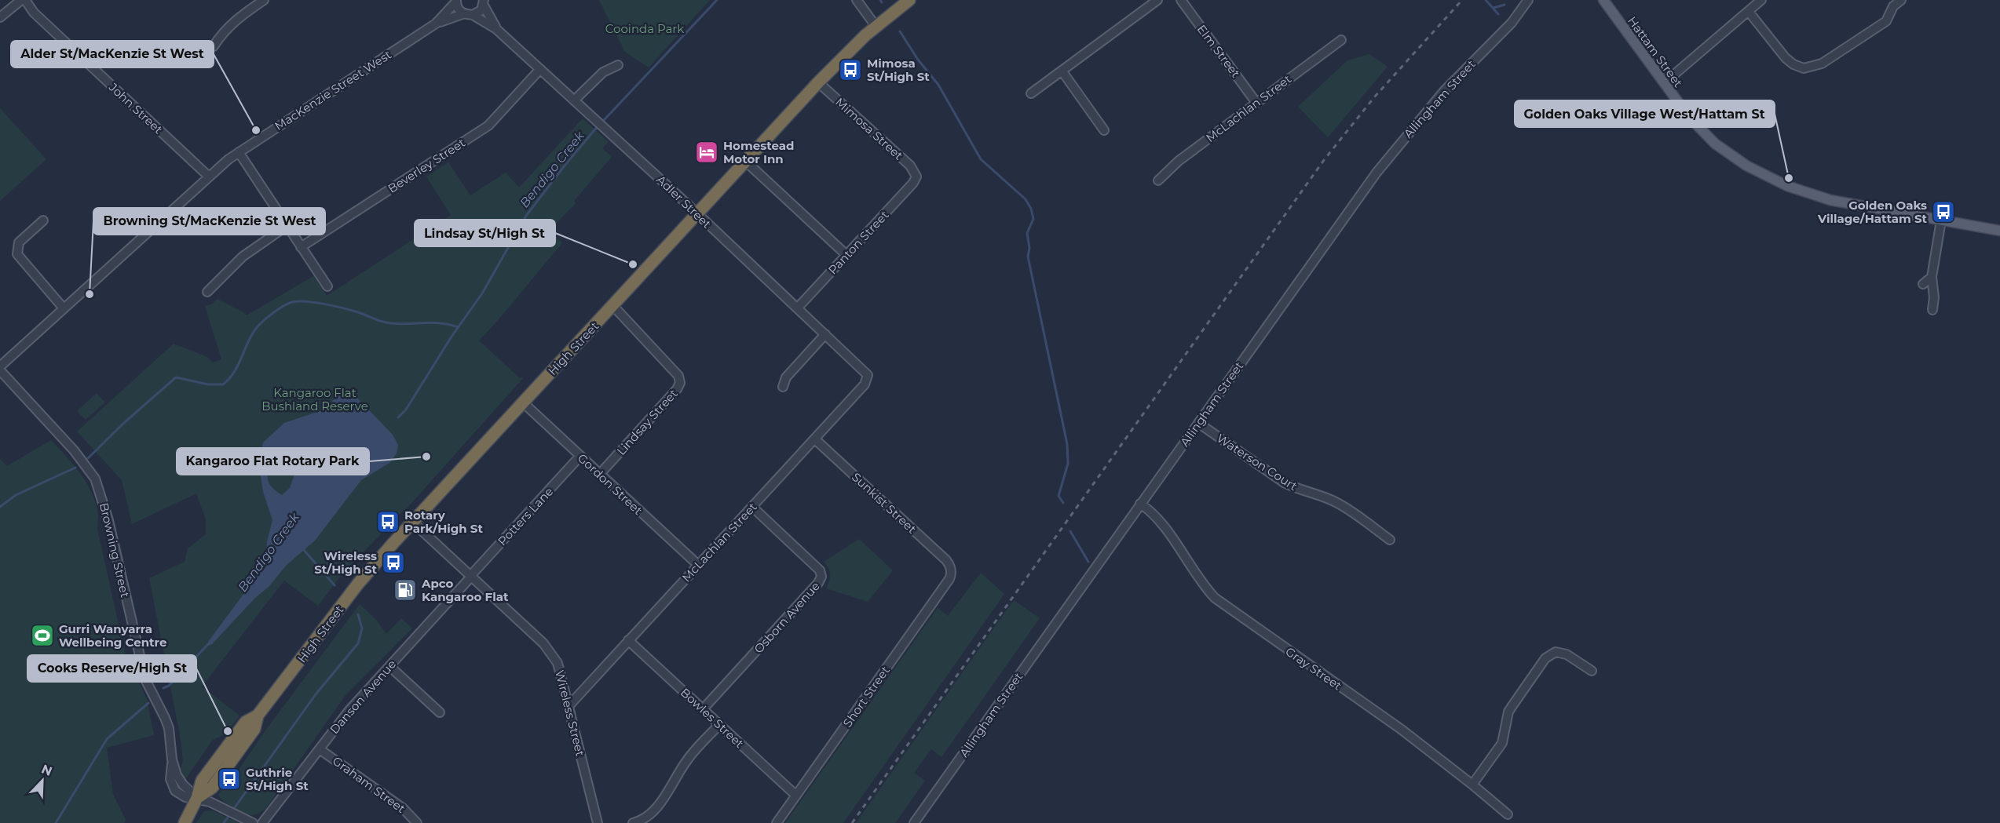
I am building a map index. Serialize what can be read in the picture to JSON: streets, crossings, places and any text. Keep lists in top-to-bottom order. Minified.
{"streets":{"highway":["High Street"],"main road":["Hattam Street"],"street":["Elm Street","MacKenzie Street West","Allingham Street","John Street","McLachlan Street","Mimosa Street","Beverley Street","Adler Street","Panton Street","Lindsay Street","Waterson Court","Gordon Street","Sunkist Street","Potters Lane","Browning Street","Osborn Avenue","Gray Street","Danson Avenue","Short Street","Wireless Street","Bowles Street","Graham Street"]},"crossings":[["Elm Street","McLachlan Street"],["MacKenzie Street West","John Street"],["Allingham Street","Waterson Court"],["Allingham Street","Gray Street"],["McLachlan Street","Adler Street"],["McLachlan Street","Gordon Street"],["McLachlan Street","Sunkist Street"],["McLachlan Street","Osborn Avenue"],["McLachlan Street","Wireless Street"],["McLachlan Street","Bowles Street"],["Mimosa Street","Panton Street"],["Mimosa Street","High Street"],["Beverley Street","Adler Street"],["Adler Street","Panton Street"],["Adler Street","High Street"],["High Street","Lindsay Street"],["High Street","Gordon Street"],["High Street","Browning Street"],["High Street","Wireless Street"],["Lindsay Street","Gordon Street"],["Gordon Street","Potters Lane"],["Sunkist Street","Short Street"],["Potters Lane","Danson Avenue"],["Potters Lane","Wireless Street"],["Osborn Avenue","Bowles Street"],["Danson Avenue","Wireless Street"],["Danson Avenue","Graham Street"],["Short Street","Bowles Street"]],"water":["Bendigo Creek"],"parks":["Cooinda Park","Kangaroo Flat Bushland Reserve"],"places":{"bus stop":["Mimosa St/High St","Golden Oaks Village/Hattam St","Rotary Park/High St","Wireless St/High St","Guthrie St/High St"],"other":["Alder St/MacKenzie St West","Golden Oaks Village West/Hattam St","Lindsay St/High St","Browning St/MacKenzie St West","Kangaroo Flat Rotary Park","Cooks Reserve/High St"],"hotel":["Homestead Motor Inn"],"fuel station":["Apco Kangaroo Flat"],"sports":["Gurri Wanyarra Wellbeing Centre"]},"north":"top right"}
